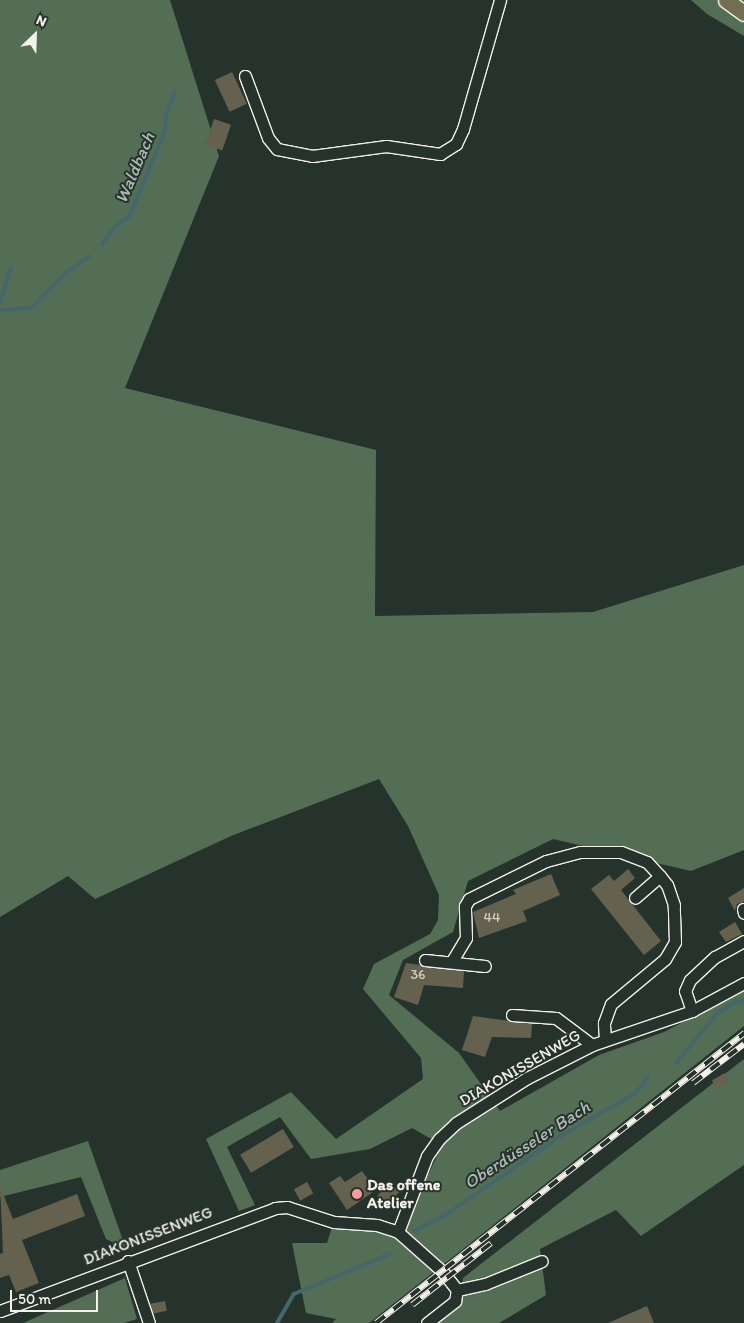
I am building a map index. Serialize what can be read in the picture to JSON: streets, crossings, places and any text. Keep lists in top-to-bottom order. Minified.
{"streets":{"street":["DIAKONISSENWEG"]},"water":["Waldbach","Oberdüsseler Bach"],"places":["Das offene Atelier"],"house_numbers":["44","36"],"scale_bar":"50 m","north":"top right"}
